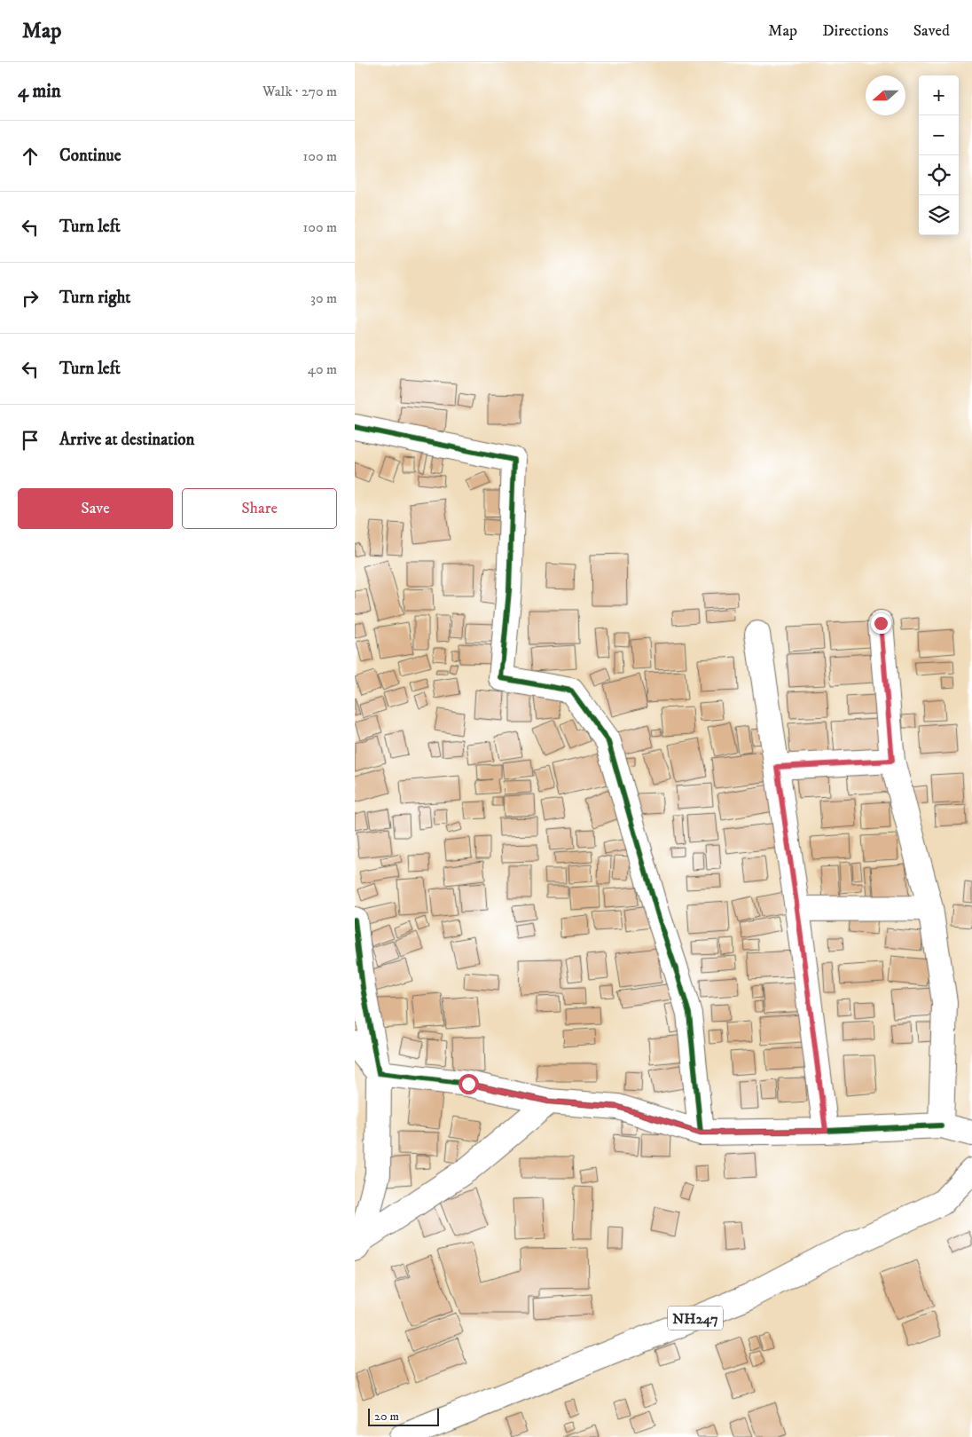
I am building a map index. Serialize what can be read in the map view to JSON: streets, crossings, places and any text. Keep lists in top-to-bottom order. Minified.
{"streets":{"main road":["NH247"]},"scale_bar":"20 m","north":"left","page":{"header":"Map","nav":["Map","Directions","Saved"],"heading":["4 min","Walk · 270 m"],"map_buttons":["+","−"],"list":[["Continue","100 m"],["Turn left","100 m"],["Turn right","30 m"],["Turn left","40 m"],"Arrive at destination"],"buttons":["Save","Share"],"scale":"20 m"}}
